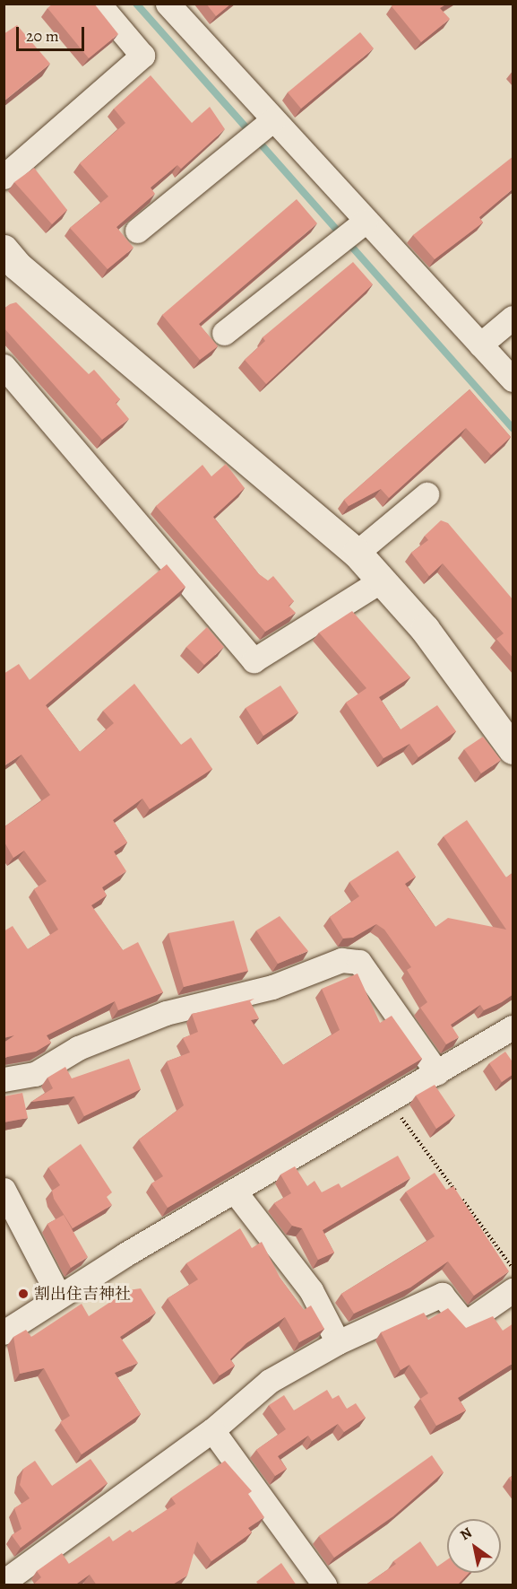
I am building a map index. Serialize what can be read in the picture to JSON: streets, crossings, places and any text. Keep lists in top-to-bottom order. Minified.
{"places":["割出住吉神社"],"scale_bar":"20 m","north":"top left"}
